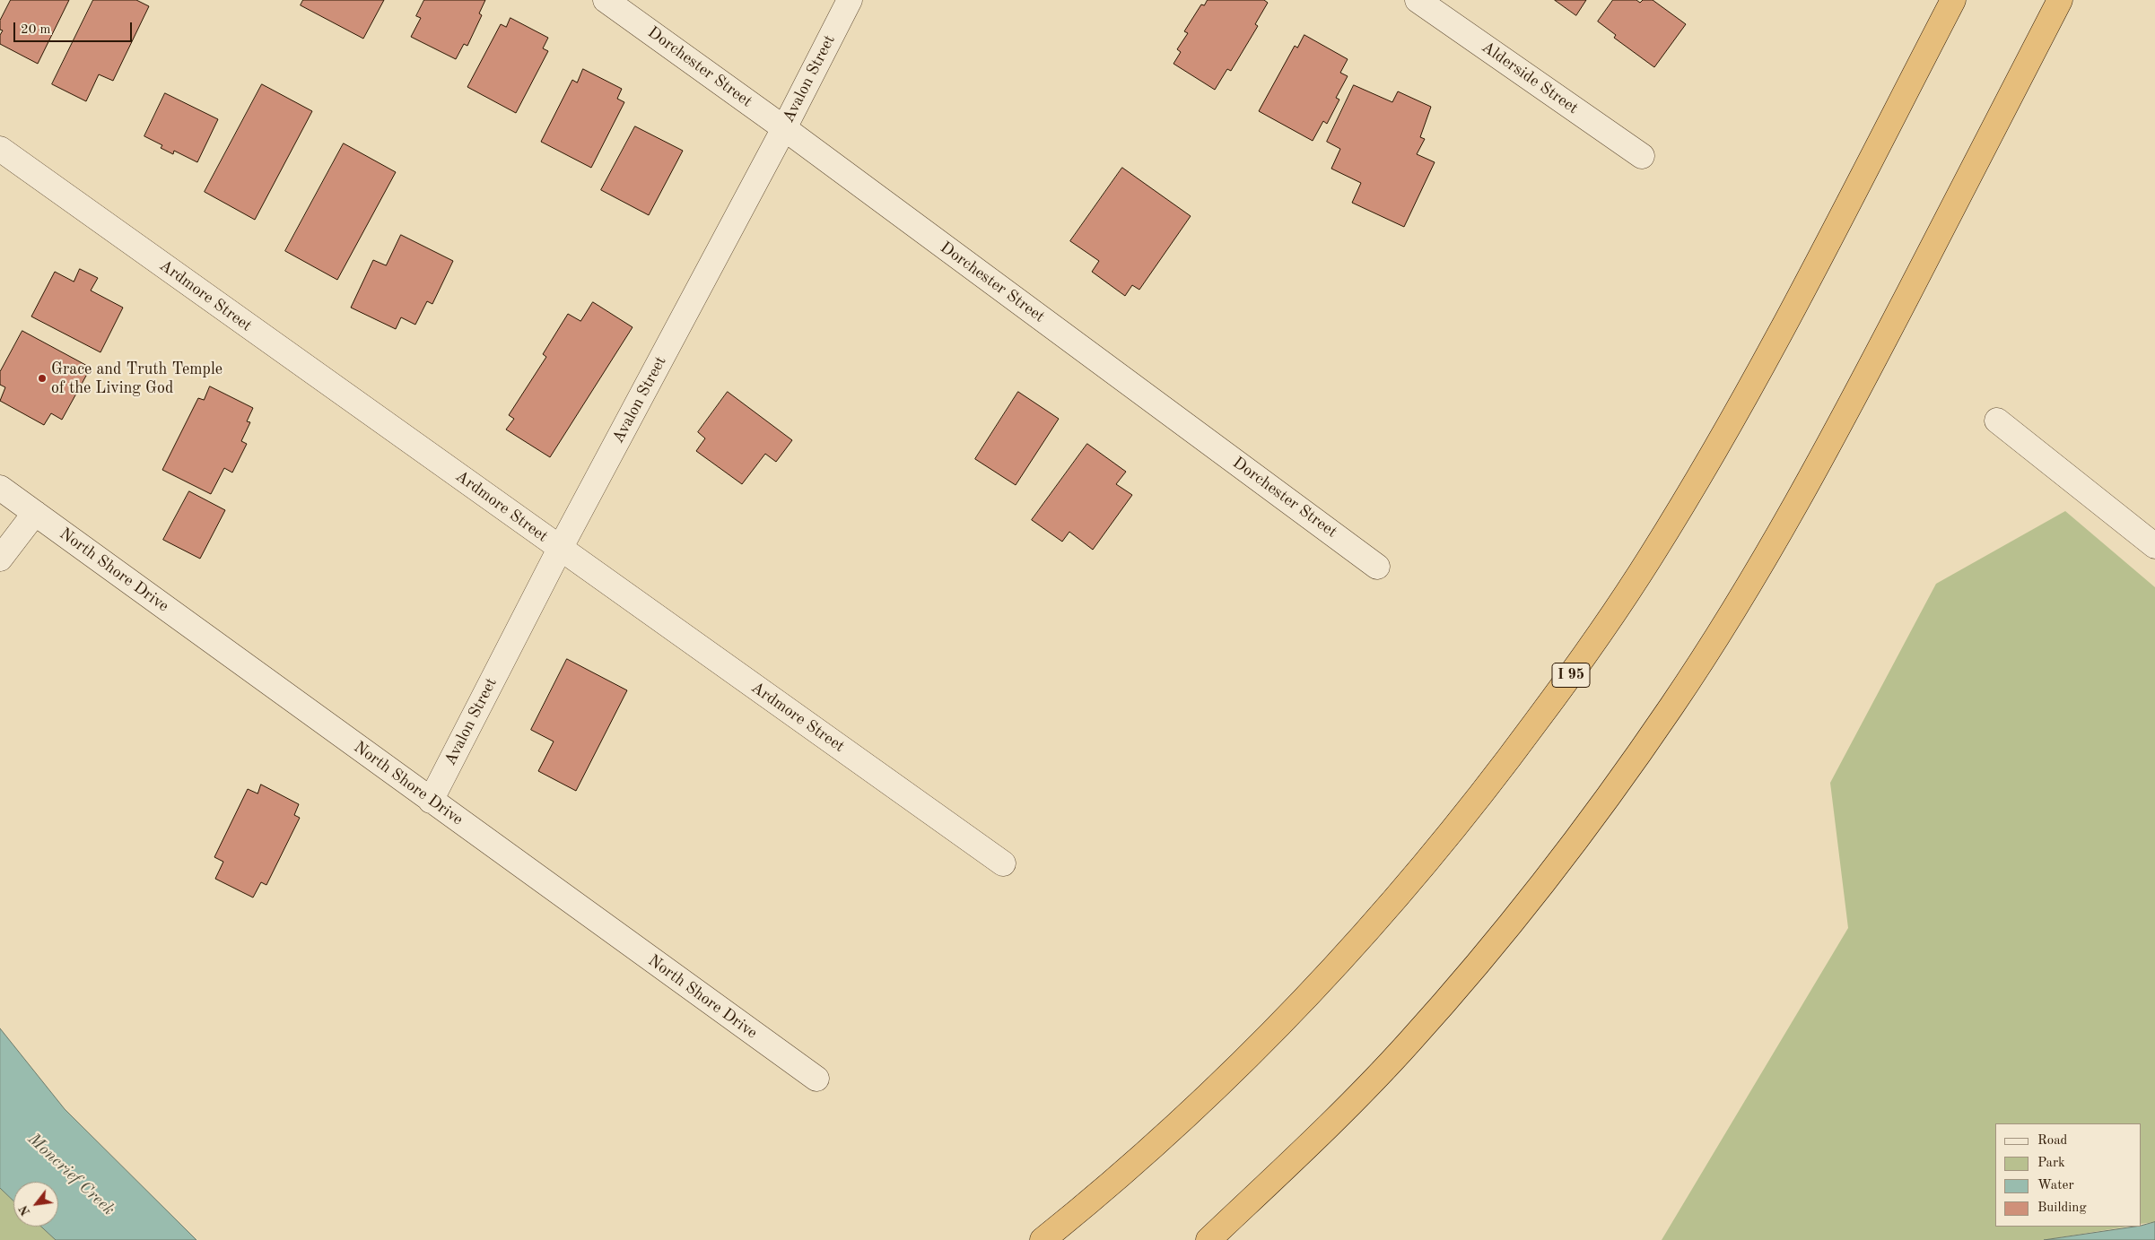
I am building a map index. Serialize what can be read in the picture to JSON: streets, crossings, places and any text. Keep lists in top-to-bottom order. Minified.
{"streets":{"highway":["I 95"],"street":["Dorchester Street","Alderside Street","Avalon Street","Ardmore Street","North Shore Drive"]},"crossings":[["Dorchester Street","Avalon Street"],["Avalon Street","Ardmore Street"],["Avalon Street","North Shore Drive"]],"water":["Moncrief Creek"],"places":["Grace and Truth Temple of the Living God"],"legend":["Road","Park","Water","Building"],"scale_bar":"20 m","north":"bottom left"}
